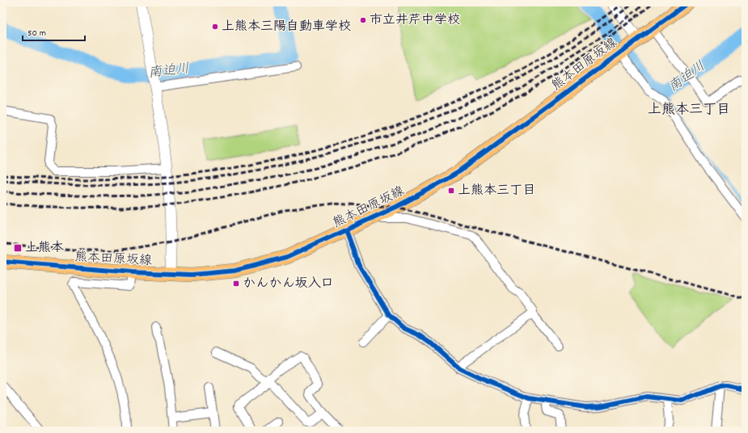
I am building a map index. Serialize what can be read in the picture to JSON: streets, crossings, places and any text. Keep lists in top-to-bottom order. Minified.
{"streets":{"main road":["熊本田原坂線"]},"districts":["上熊本三丁目"],"water":["南迫川"],"places":{"other":["市立井芹中学校","上熊本三陽自動車学校"],"transit":["上熊本三丁目","上熊本","かんかん坂入口"]},"scale_bar":"50 m"}
